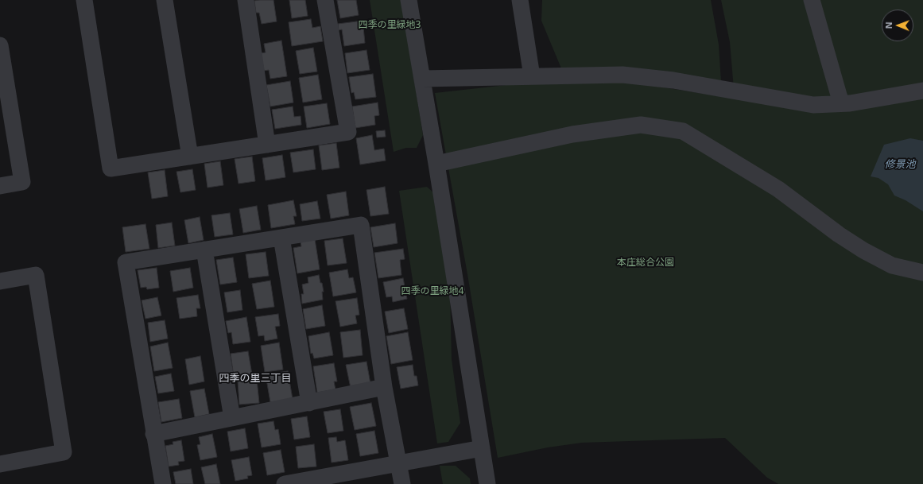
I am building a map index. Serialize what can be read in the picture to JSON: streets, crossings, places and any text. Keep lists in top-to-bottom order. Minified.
{"districts":["四季の里三丁目"],"water":["修景池"],"parks":["四季の里緑地3","本庄総合公園","四季の里緑地4"],"north":"left"}
